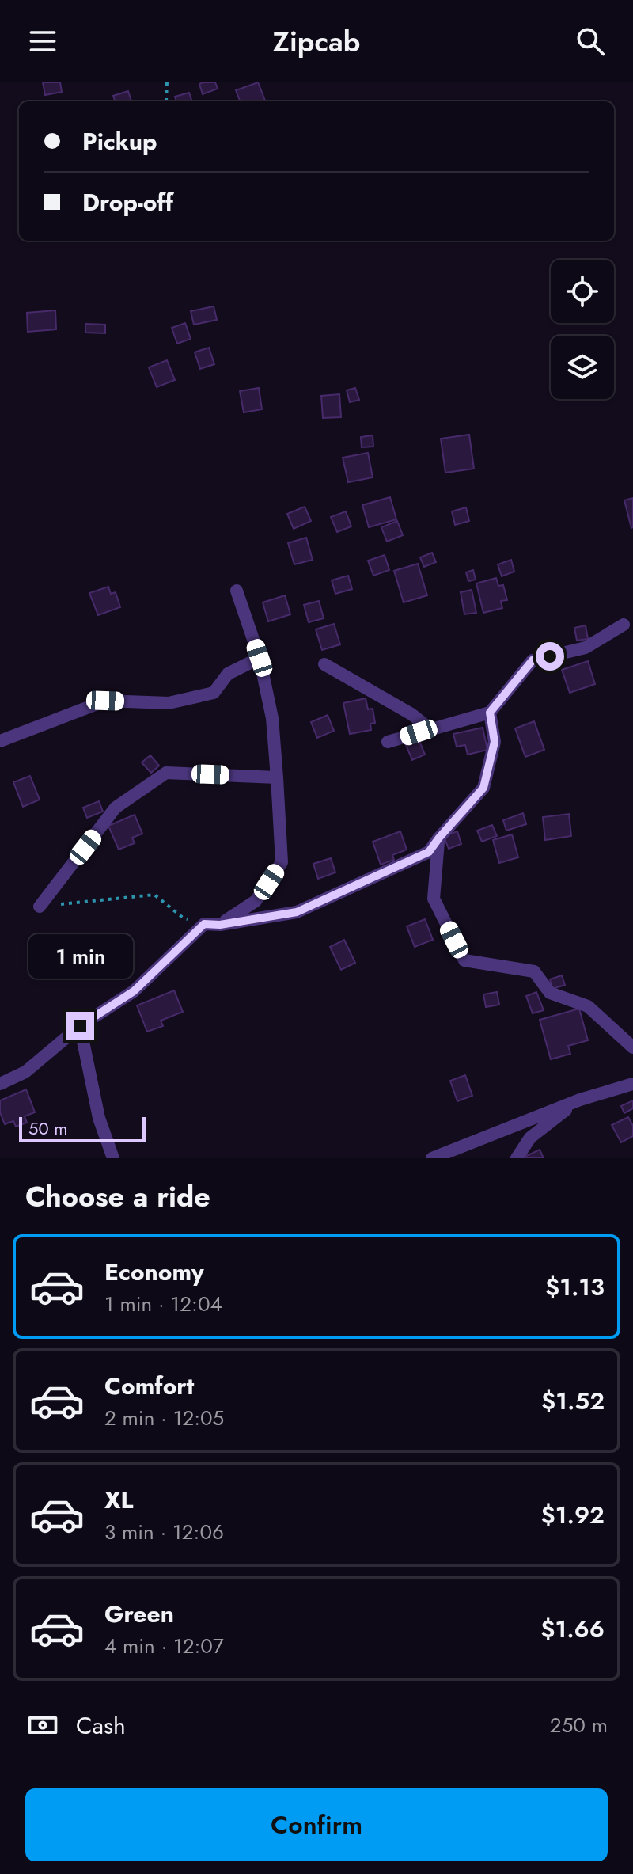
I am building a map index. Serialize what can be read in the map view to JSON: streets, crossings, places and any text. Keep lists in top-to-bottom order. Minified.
{"scale_bar":"50 m","page":{"header":"Zipcab","banner":["Pickup","Drop-off"],"bubble":"1 min","scale":"50 m","heading":"Choose a ride","list":[{"name":"Economy","note":"1 min · 12:04","value":"$1.13"},{"name":"Comfort","note":"2 min · 12:05","value":"$1.52"},{"name":"XL","note":"3 min · 12:06","value":"$1.92"},{"name":"Green","note":"4 min · 12:07","value":"$1.66"}],"pay":["Cash","250 m"],"buttons":"Confirm"}}
